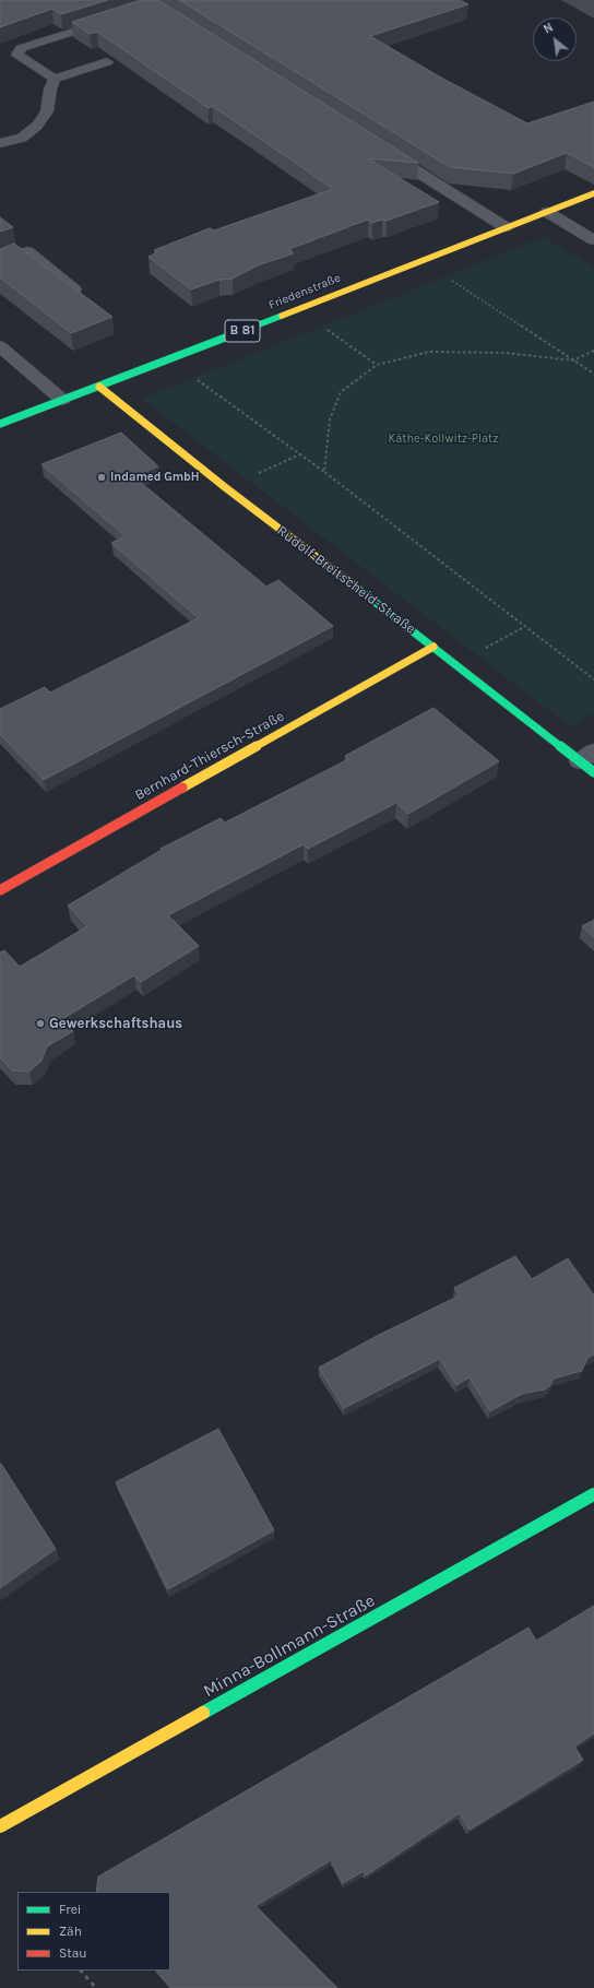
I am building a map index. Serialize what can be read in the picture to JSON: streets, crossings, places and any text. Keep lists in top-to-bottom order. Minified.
{"streets":{"street":["Friedenstraße","B 81","Rudolf-Breitscheid-Straße","Bernhard-Thiersch-Straße","Minna-Bollmann-Straße"]},"crossings":[["Friedenstraße","Rudolf-Breitscheid-Straße"],["Rudolf-Breitscheid-Straße","Bernhard-Thiersch-Straße"]],"parks":["Käthe-Kollwitz-Platz"],"places":["Indamed GmbH","Gewerkschaftshaus"],"legend":["Frei","Zäh","Stau"],"north":"top left"}
